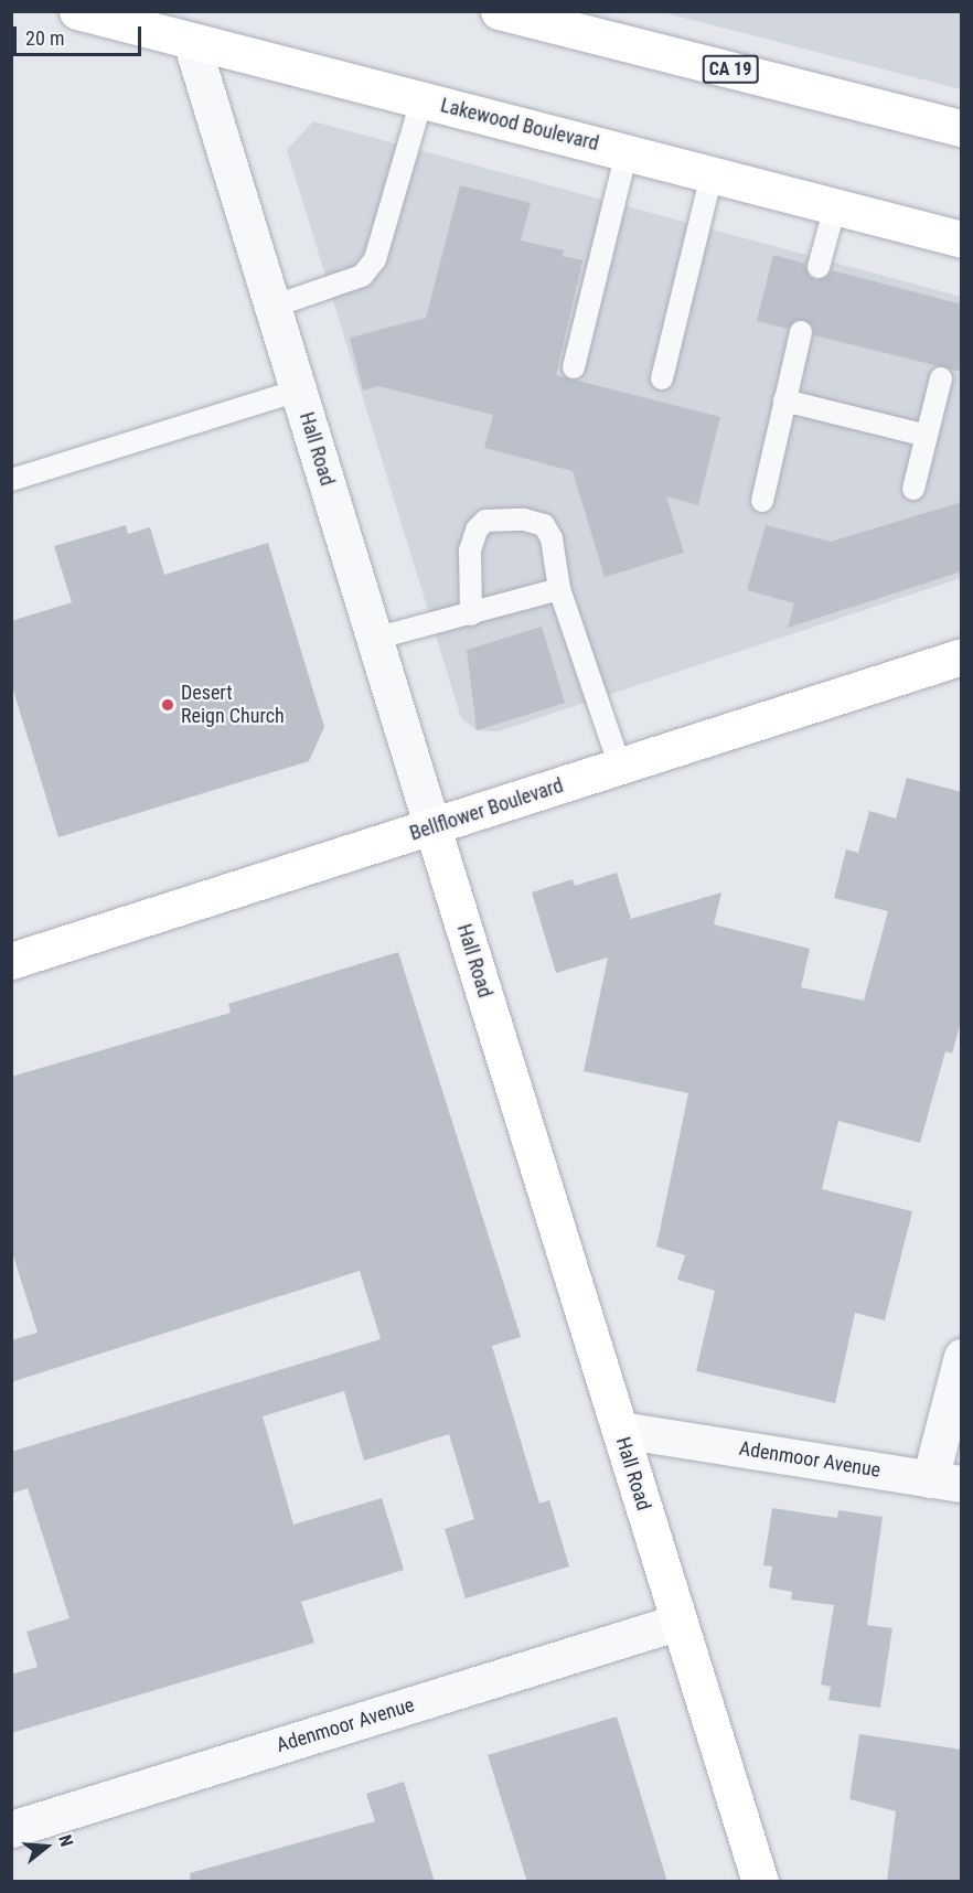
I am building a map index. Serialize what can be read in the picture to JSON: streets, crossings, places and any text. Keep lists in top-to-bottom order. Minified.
{"streets":{"main road":["CA 19","Lakewood Boulevard","Hall Road","Bellflower Boulevard"],"street":["Adenmoor Avenue"]},"crossings":[["Lakewood Boulevard","Hall Road"],["Hall Road","Bellflower Boulevard"],["Hall Road","Adenmoor Avenue"]],"places":["Desert Reign Church"],"scale_bar":"20 m","north":"right"}
